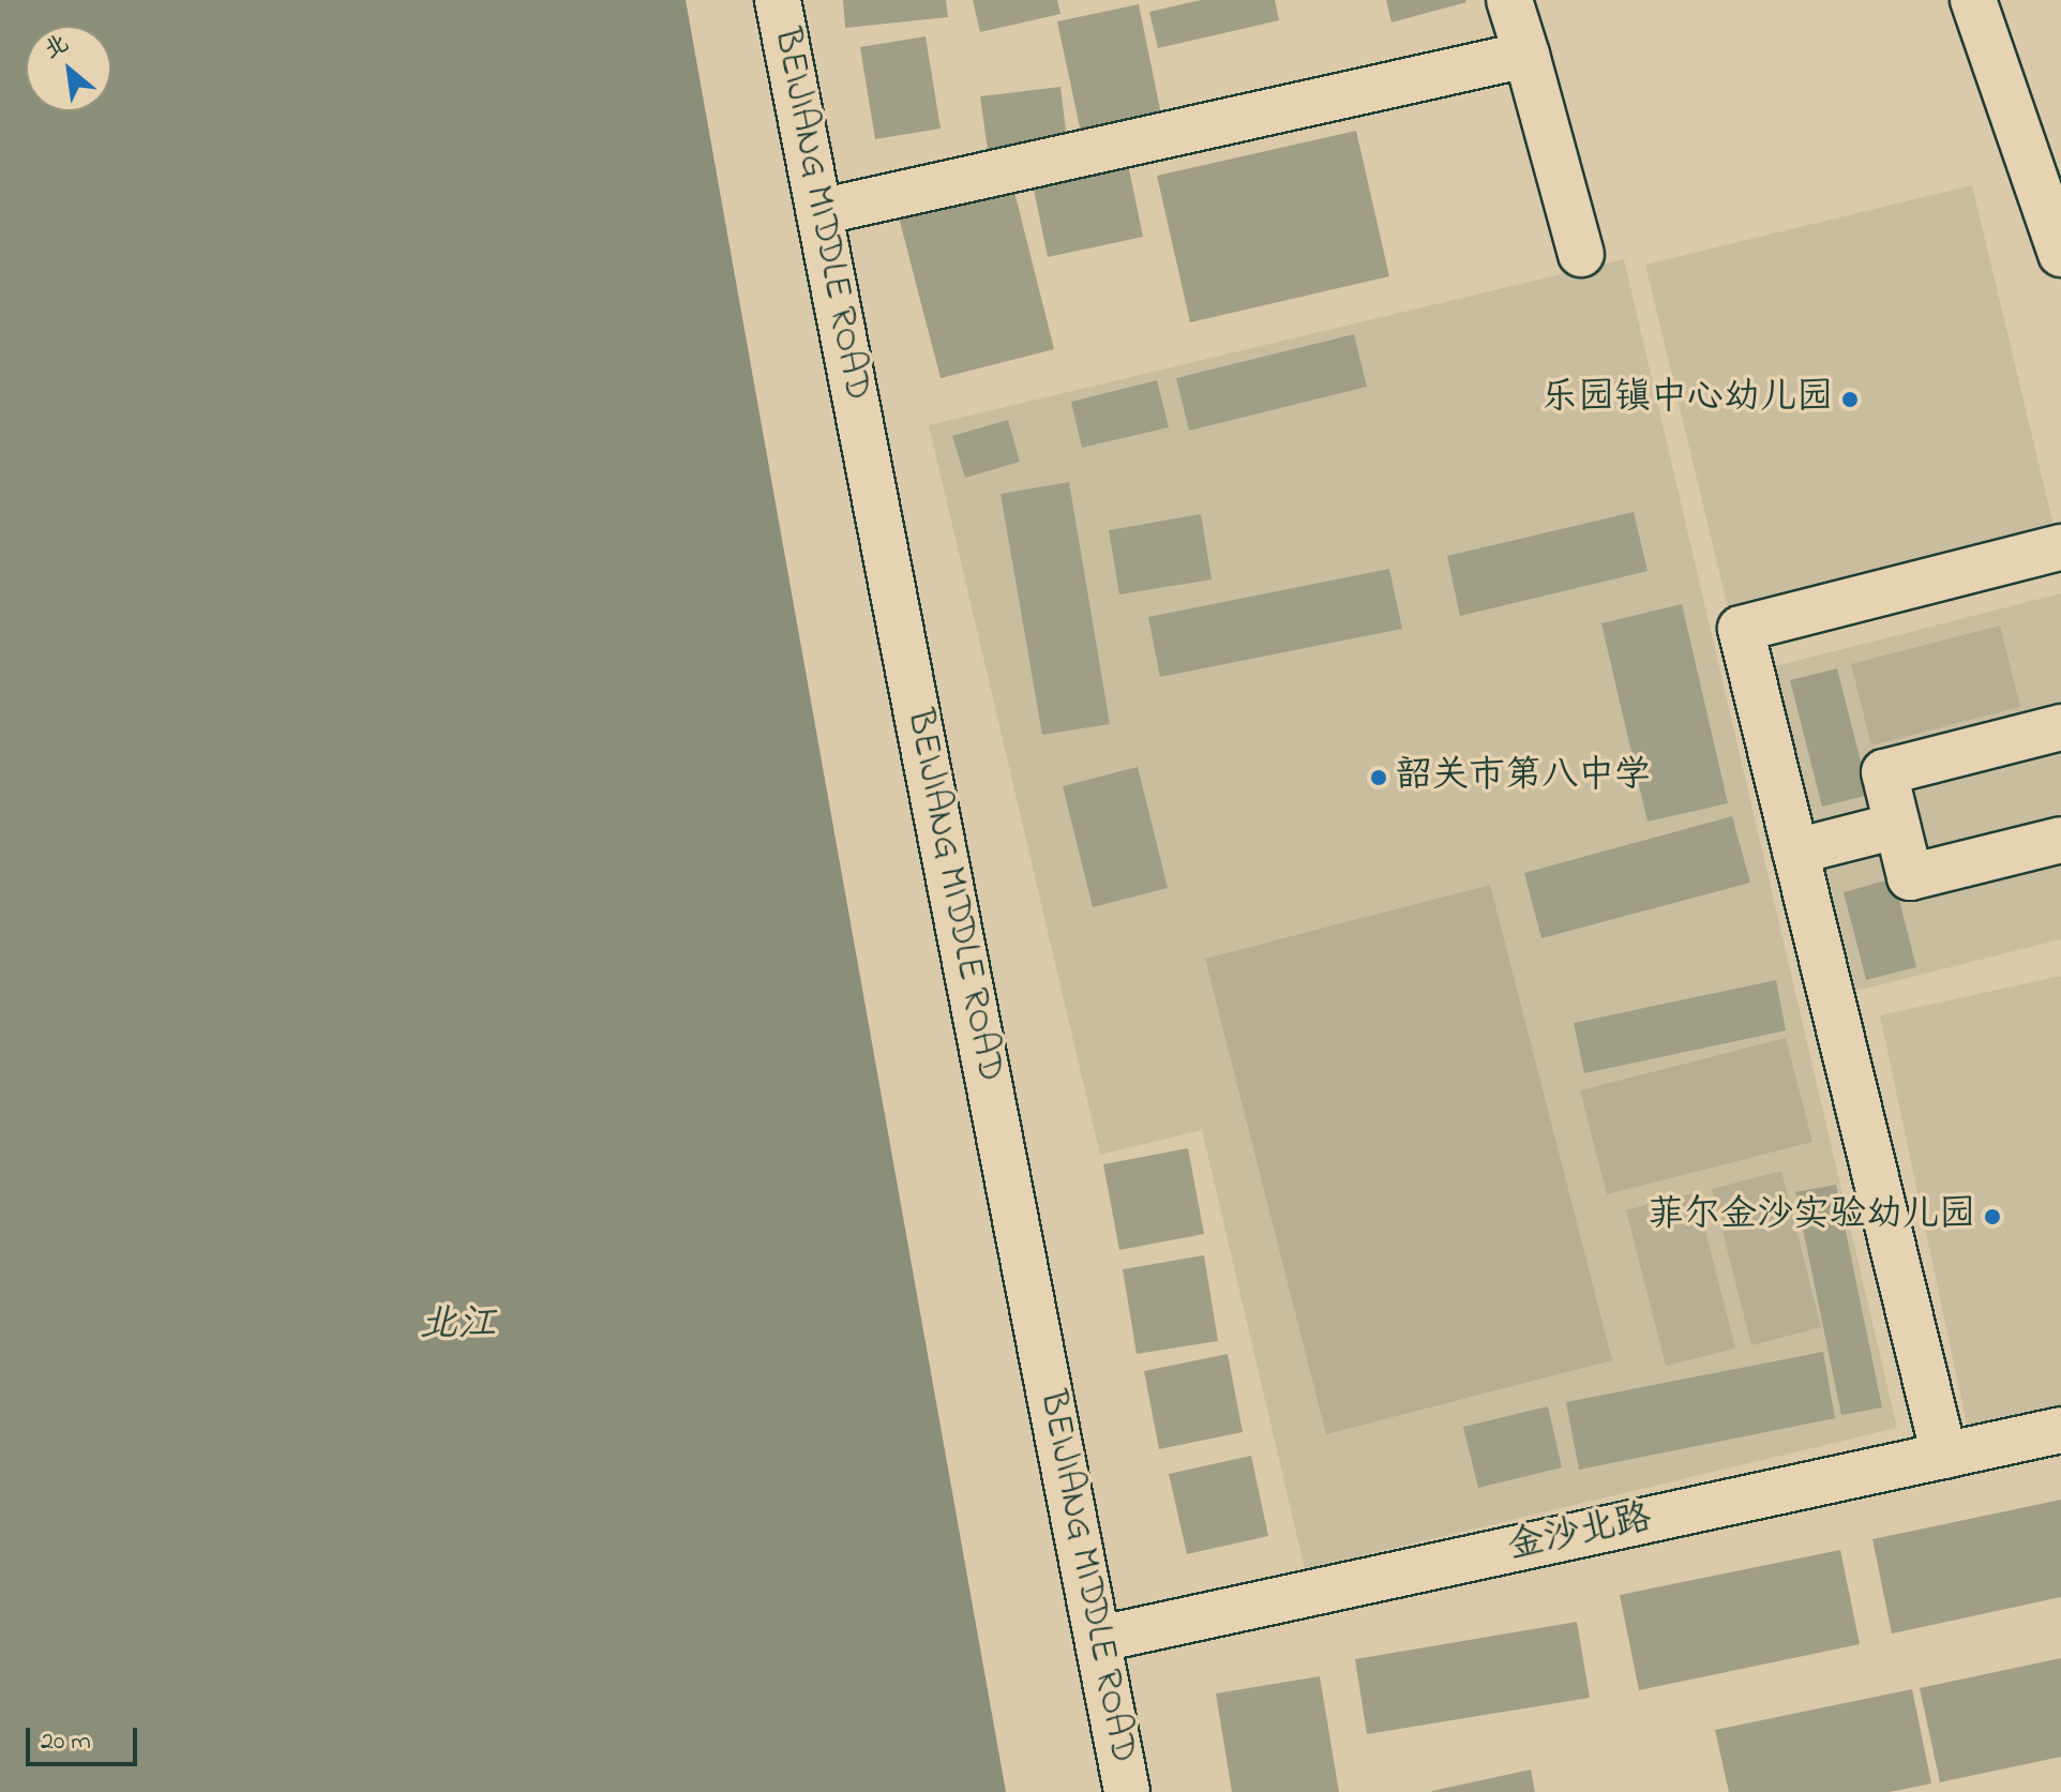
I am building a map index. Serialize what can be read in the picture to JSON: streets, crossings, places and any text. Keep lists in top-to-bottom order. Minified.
{"streets":{"street":["BEIJIANG MIDDLE ROAD","金沙北路"]},"crossings":[["BEIJIANG MIDDLE ROAD","金沙北路"]],"water":["北江"],"places":["乐园镇中心幼儿园","韶关市第八中学","菲尔金沙实验幼儿园"],"scale_bar":"20 m","north":"top left"}
